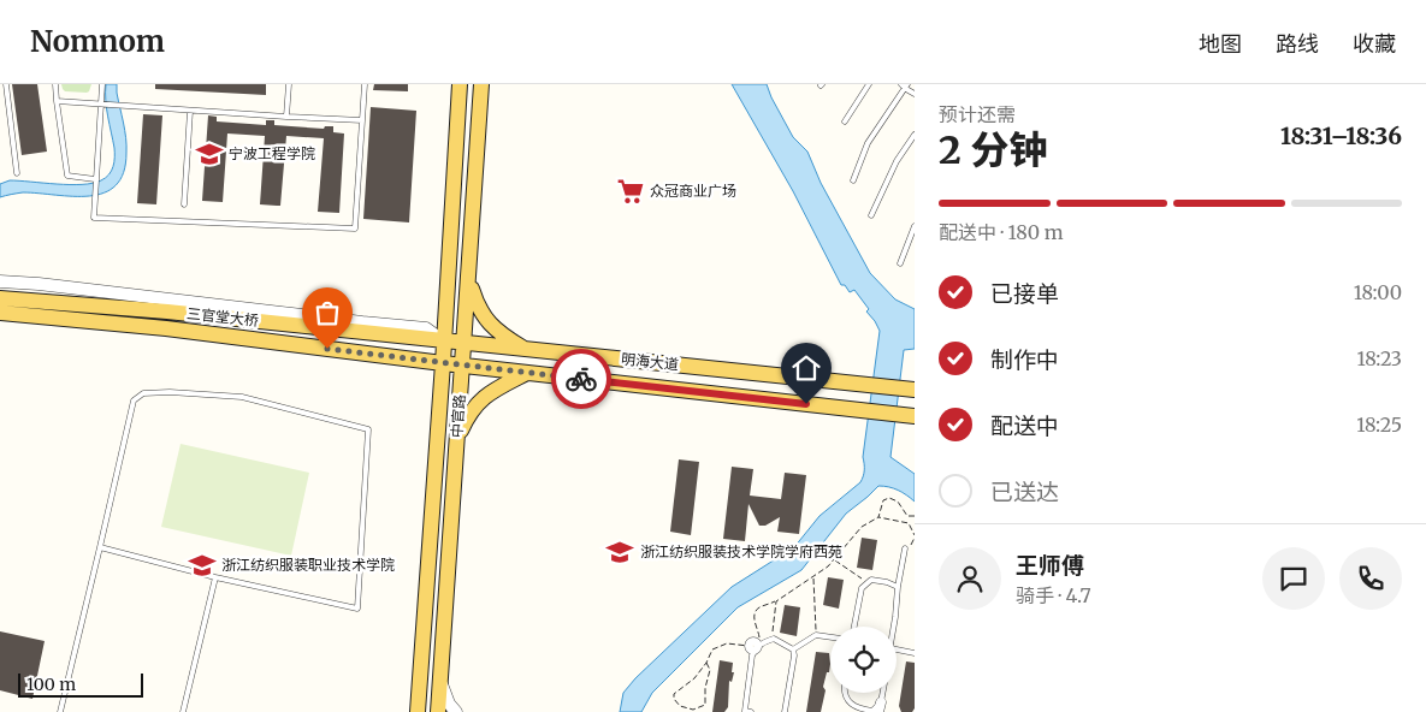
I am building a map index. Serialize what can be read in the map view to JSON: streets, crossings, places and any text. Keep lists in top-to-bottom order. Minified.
{"streets":{"main road":["三官堂大桥","明海大道","中官路"]},"crossings":[["三官堂大桥","明海大道"],["三官堂大桥","中官路"],["明海大道","中官路"]],"places":{"school or university":["宁波工程学院","浙江纺织服装技术学院学府西苑","浙江纺织服装职业技术学院"],"supermarket":["众冠商业广场"]},"scale_bar":"100 m","page":{"header":"Nomnom","nav":["地图","路线","收藏"],"heading":["2 分钟","预计还需","18:31–18:36"],"panel":["王师傅","骑手 · 4.7"],"bar":"配送中 · 180 m","list":[["已接单","18:00"],["制作中","18:23"],["配送中","18:25"],"已送达"],"scale":"100 m"}}
